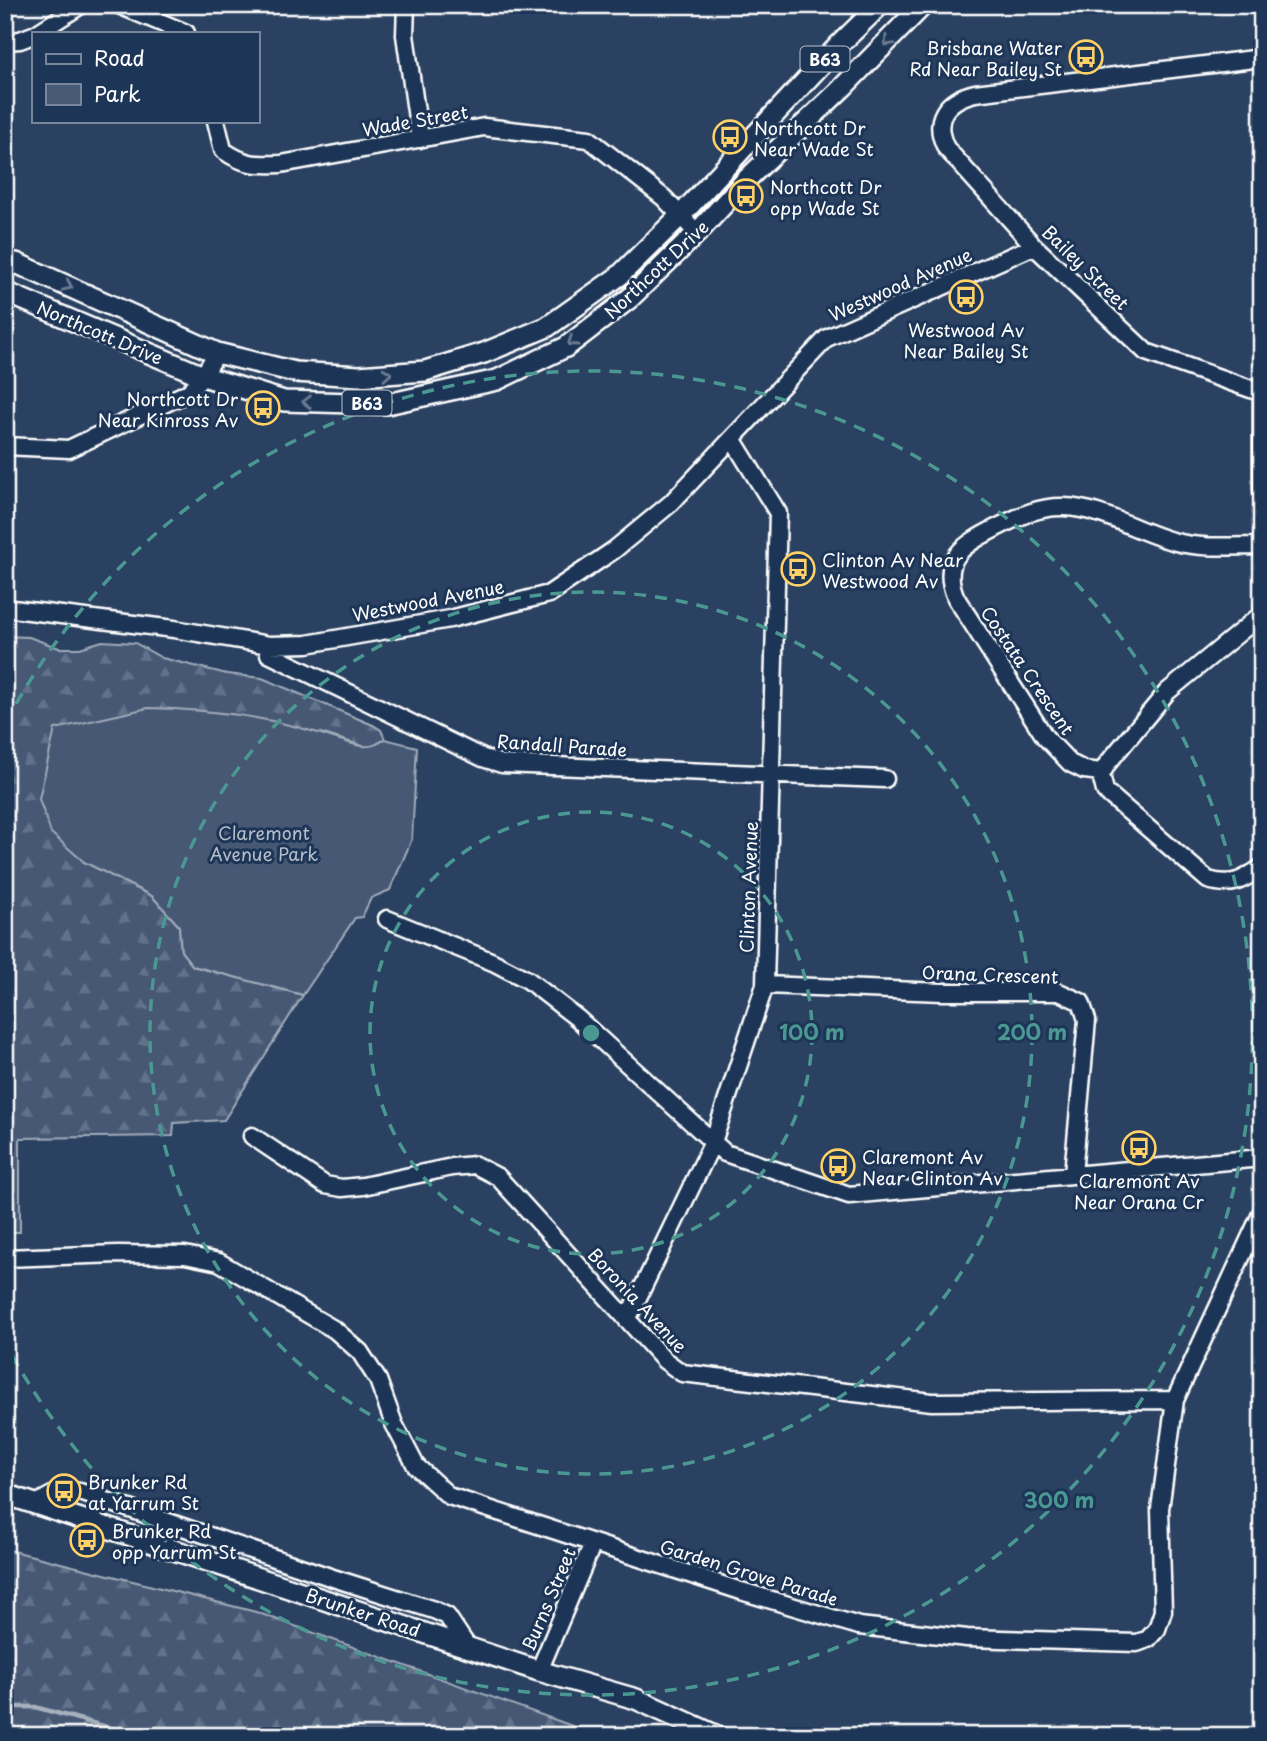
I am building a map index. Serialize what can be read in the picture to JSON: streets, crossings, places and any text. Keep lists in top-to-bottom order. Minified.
{"streets":{"main road":["B63","Northcott Drive","Brunker Road"],"street":["Wade Street","Bailey Street","Westwood Avenue","Costata Crescent","Randall Parade","Clinton Avenue","Orana Crescent","Boronia Avenue","Garden Grove Parade","Burns Street"]},"crossings":[["Wade Street","Northcott Drive"],["Bailey Street","Westwood Avenue"],["Westwood Avenue","Randall Parade"],["Westwood Avenue","Clinton Avenue"],["Randall Parade","Clinton Avenue"],["Clinton Avenue","Orana Crescent"],["Clinton Avenue","Boronia Avenue"],["Boronia Avenue","Garden Grove Parade"],["Garden Grove Parade","Burns Street"],["Burns Street","Brunker Road"]],"parks":["Claremont Avenue Park"],"places":{"bus stop":["Brisbane Water Rd Near Bailey St","Northcott Dr Near Wade St","Northcott Dr opp Wade St","Westwood Av Near Bailey St","Northcott Dr Near Kinross Av","Clinton Av Near Westwood Av","Claremont Av Near Orana Cr","Claremont Av Near Clinton Av","Brunker Rd at Yarrum St","Brunker Rd opp Yarrum St"]},"legend":["Road","Park"],"rings":["100 m","200 m","300 m"]}
